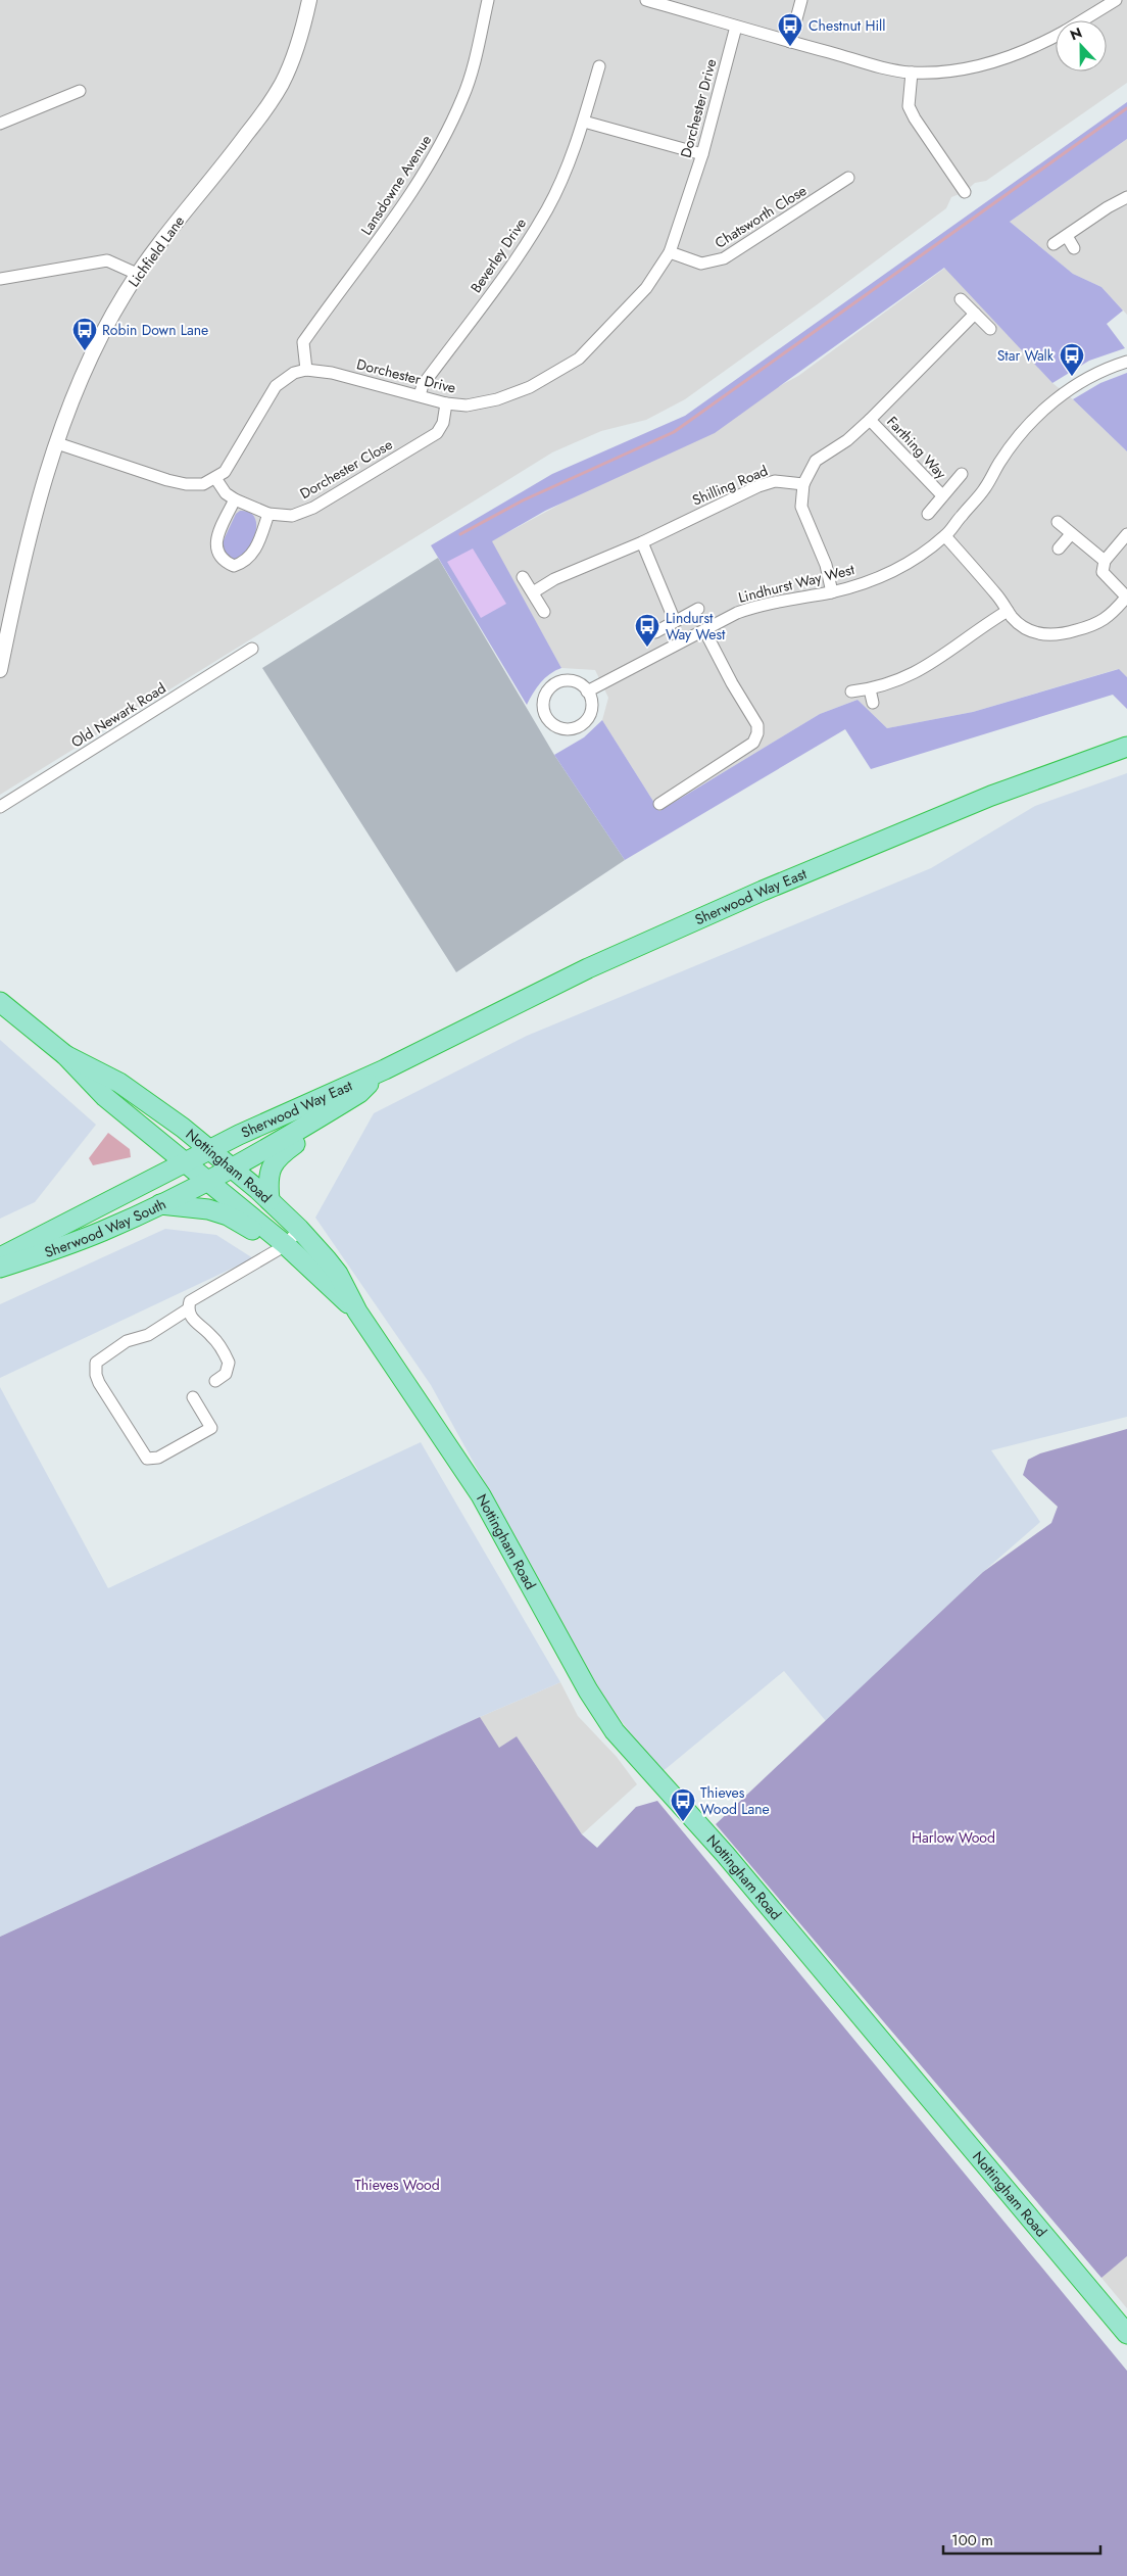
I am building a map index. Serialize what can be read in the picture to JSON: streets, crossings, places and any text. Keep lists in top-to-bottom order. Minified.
{"streets":{"highway":["Sherwood Way East","Nottingham Road","Sherwood Way South"],"street":["Dorchester Drive","Lansdowne Avenue","Chatsworth Close","Lichfield Lane","Beverley Drive","Farthing Way","Dorchester Close","Shilling Road","Lindhurst Way West","Old Newark Road"]},"crossings":[["Dorchester Drive","Lansdowne Avenue"],["Dorchester Drive","Chatsworth Close"],["Dorchester Drive","Beverley Drive"],["Dorchester Drive","Dorchester Close"],["Sherwood Way East","Nottingham Road"],["Sherwood Way East","Sherwood Way South"],["Nottingham Road","Sherwood Way South"]],"parks":["Harlow Wood","Thieves Wood"],"places":{"bus stop":["Chestnut Hill","Robin Down Lane","Star Walk","Lindurst Way West","Thieves Wood Lane"]},"scale_bar":"100 m","north":"top"}
